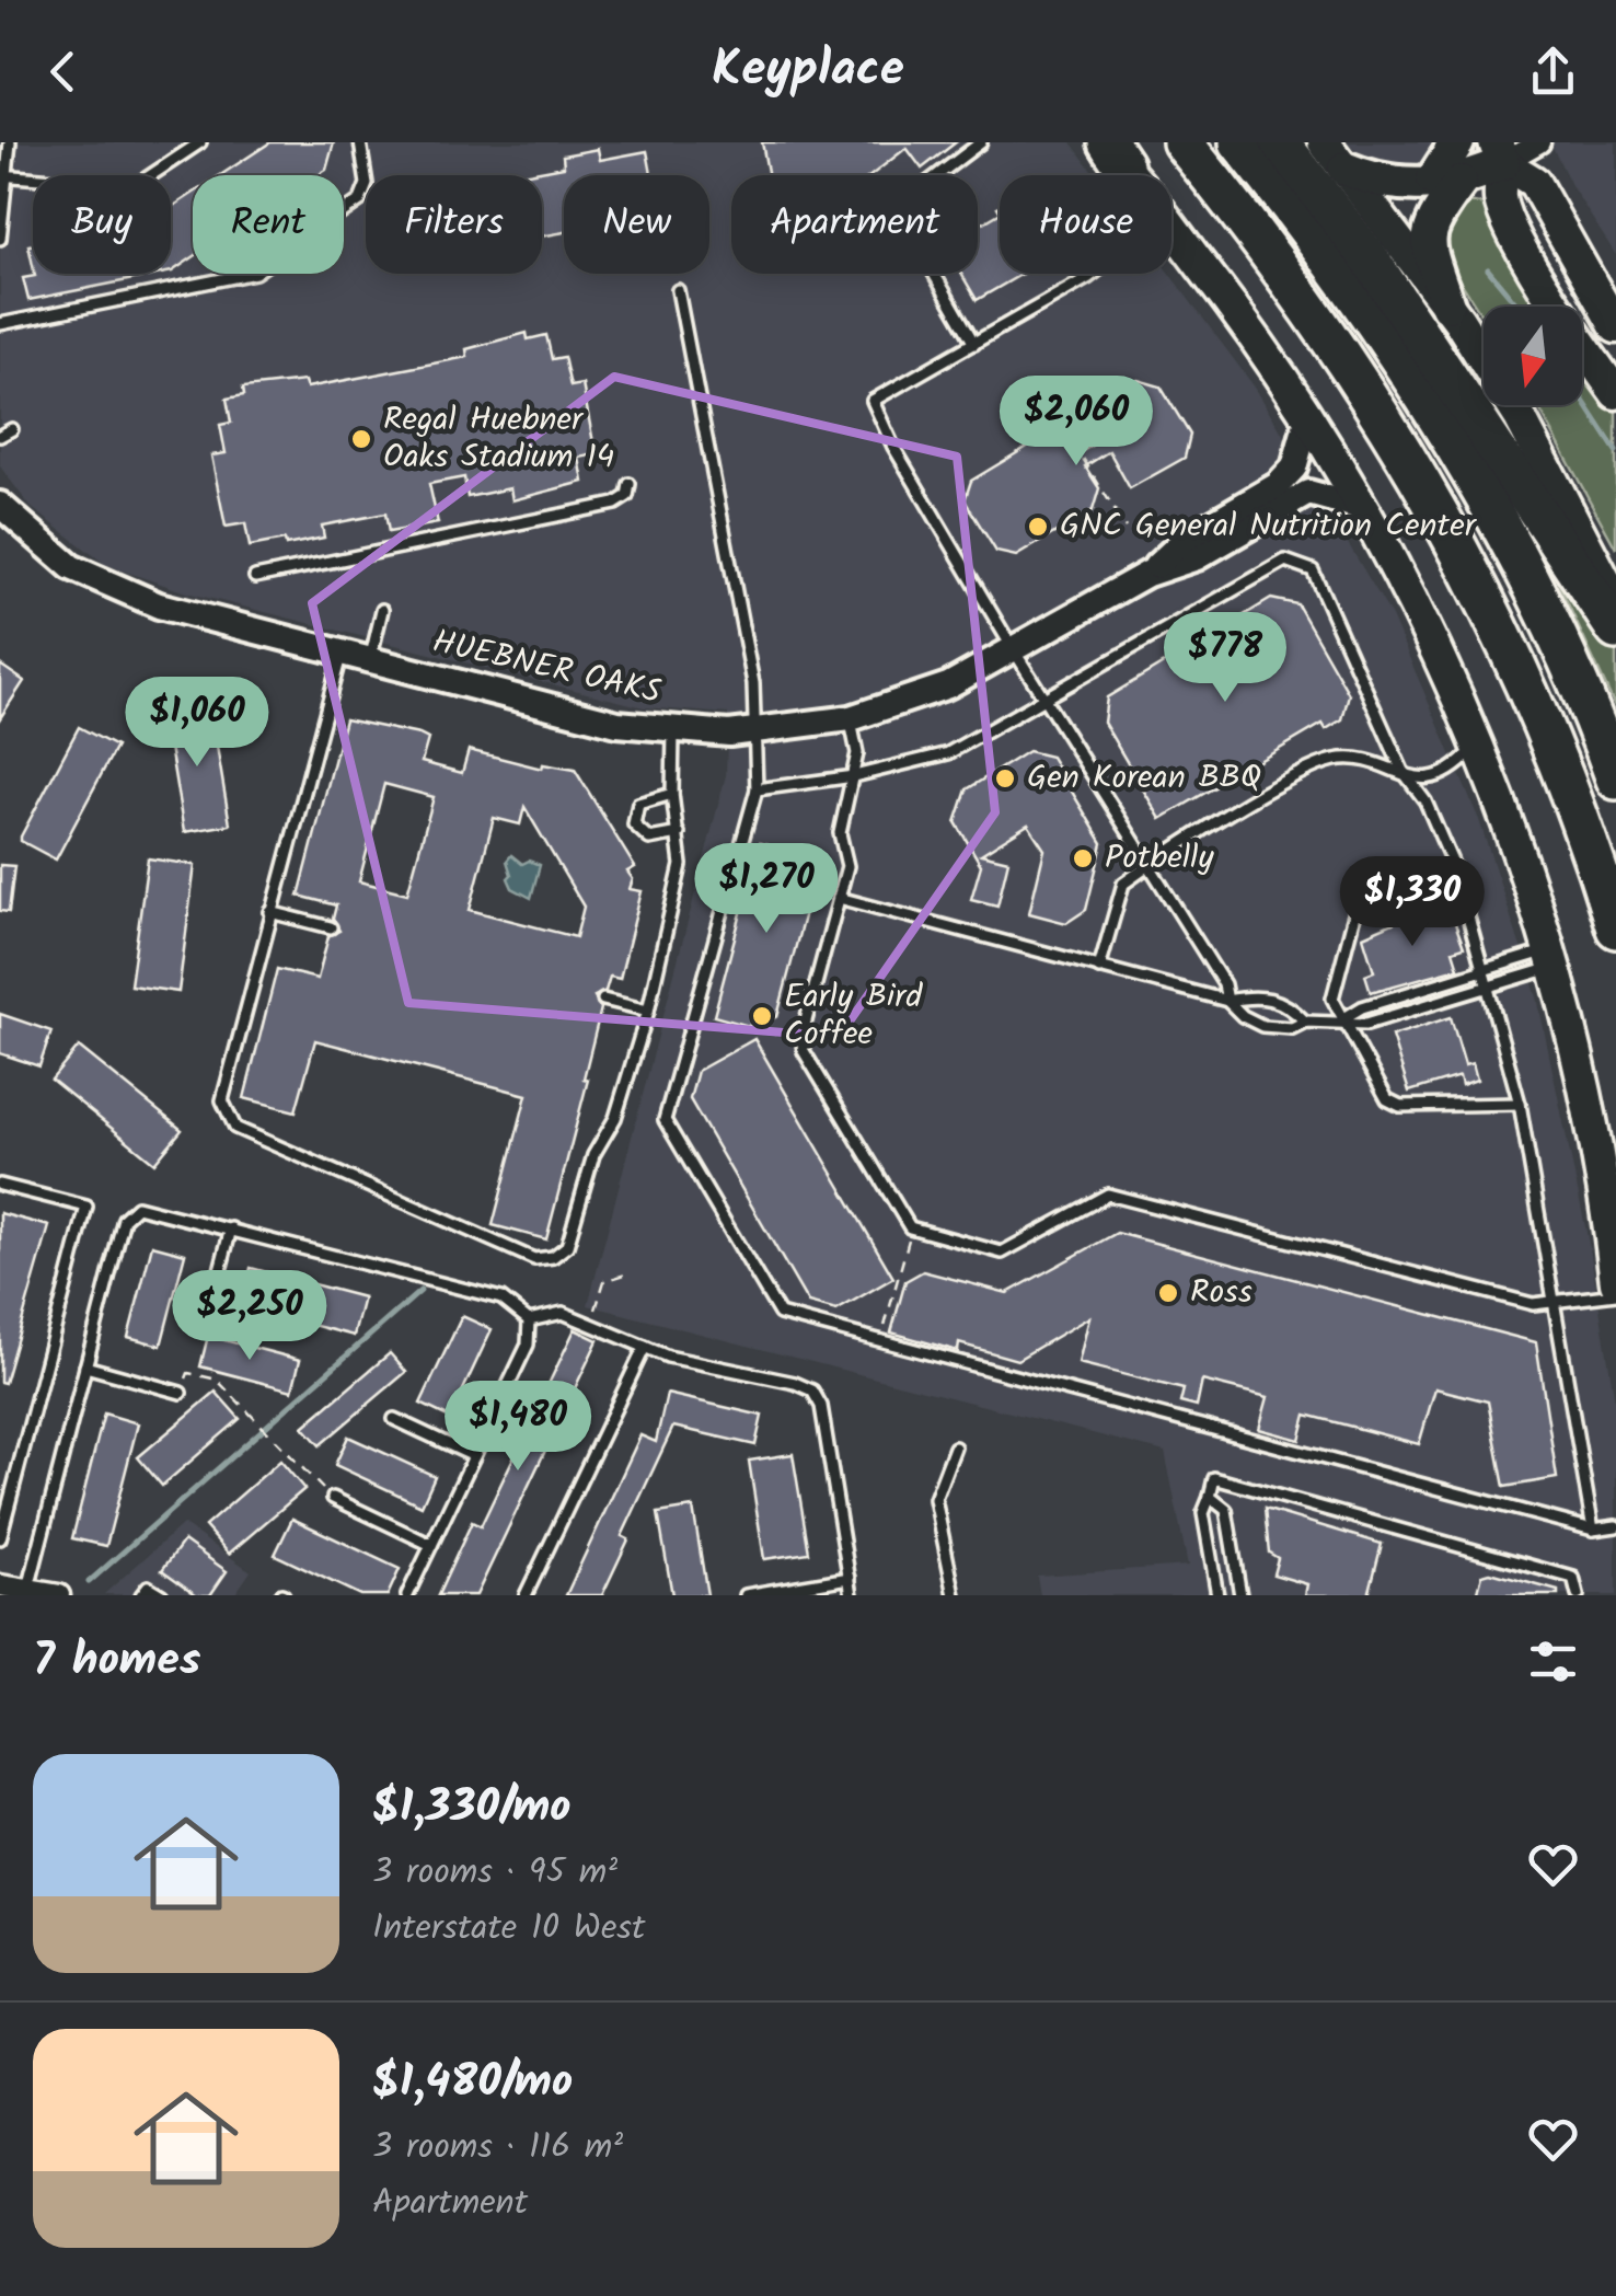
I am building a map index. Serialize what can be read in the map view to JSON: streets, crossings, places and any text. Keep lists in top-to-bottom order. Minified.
{"streets":{"street":["HUEBNER OAKS"]},"places":["Regal Huebner Oaks Stadium 14","GNC General Nutrition Center","Gen Korean BBQ","Potbelly","Early Bird Coffee","Ross"],"north":"bottom","page":{"header":"Keyplace","chip":["Buy","Rent","Filters","New","Apartment","House"],"price":["$2,060","$778","$1,060","$1,270","$1,330","$2,250","$1,480"],"heading":"7 homes","list":[{"name":"$1,330/mo","note":"3 rooms · 95 m² · Interstate 10 West"},{"name":"$1,480/mo","note":"3 rooms · 116 m² · Apartment"}]}}
